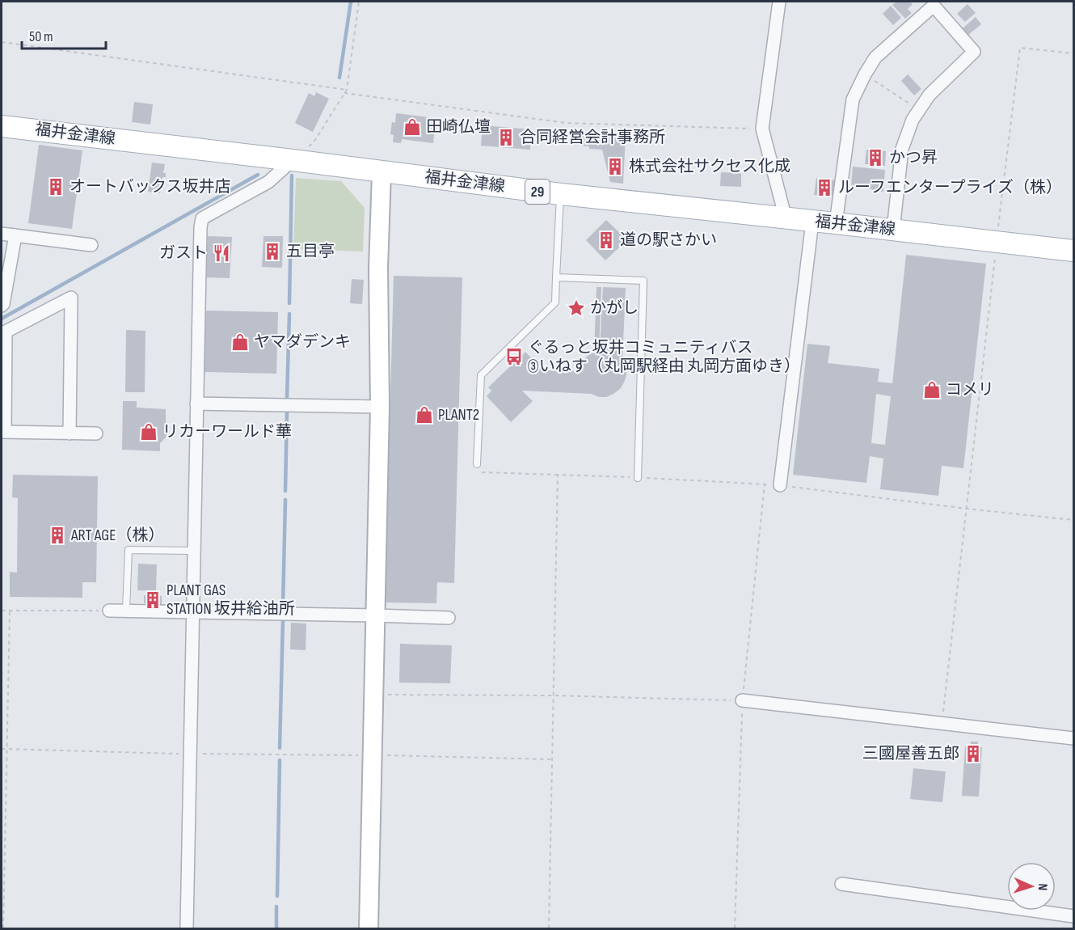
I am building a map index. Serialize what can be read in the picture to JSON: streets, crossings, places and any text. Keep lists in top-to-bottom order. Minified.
{"streets":{"main road":["福井金津線","29"]},"places":{"shop":["田崎仏壇","ヤマダデンキ","コメリ","PLANT2","リカーワールド華"],"building":["合同経営会計事務所","かつ昇","株式会社サクセス化成","オートバックス坂井店","ルーフエンタープライズ（株）","道の駅さかい","五目亭","ART AGE（株）","PLANT GAS STATION 坂井給油所","三國屋善五郎"],"restaurant":["ガスト"],"place":["かがし"],"bus stop":["ぐるっと坂井コミュニティバス ③いねす（丸岡駅経由 丸岡方面ゆき）"]},"scale_bar":"50 m","north":"right"}
